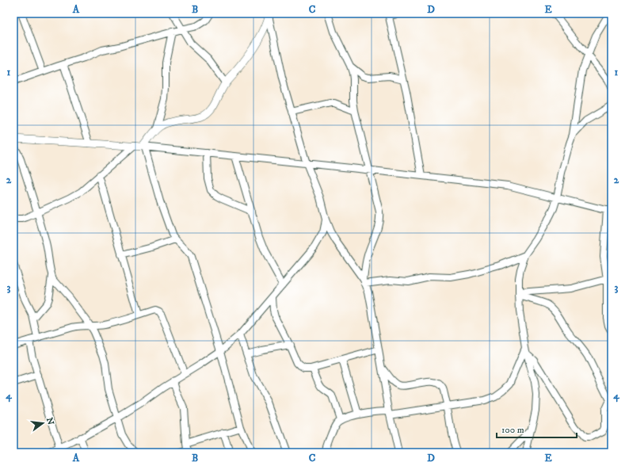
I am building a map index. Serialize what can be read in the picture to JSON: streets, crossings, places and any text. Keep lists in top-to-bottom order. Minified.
{"scale_bar":"100 m","north":"right","grid":{"columns":["A","B","C","D","E"],"rows":["1","2","3","4"]}}
